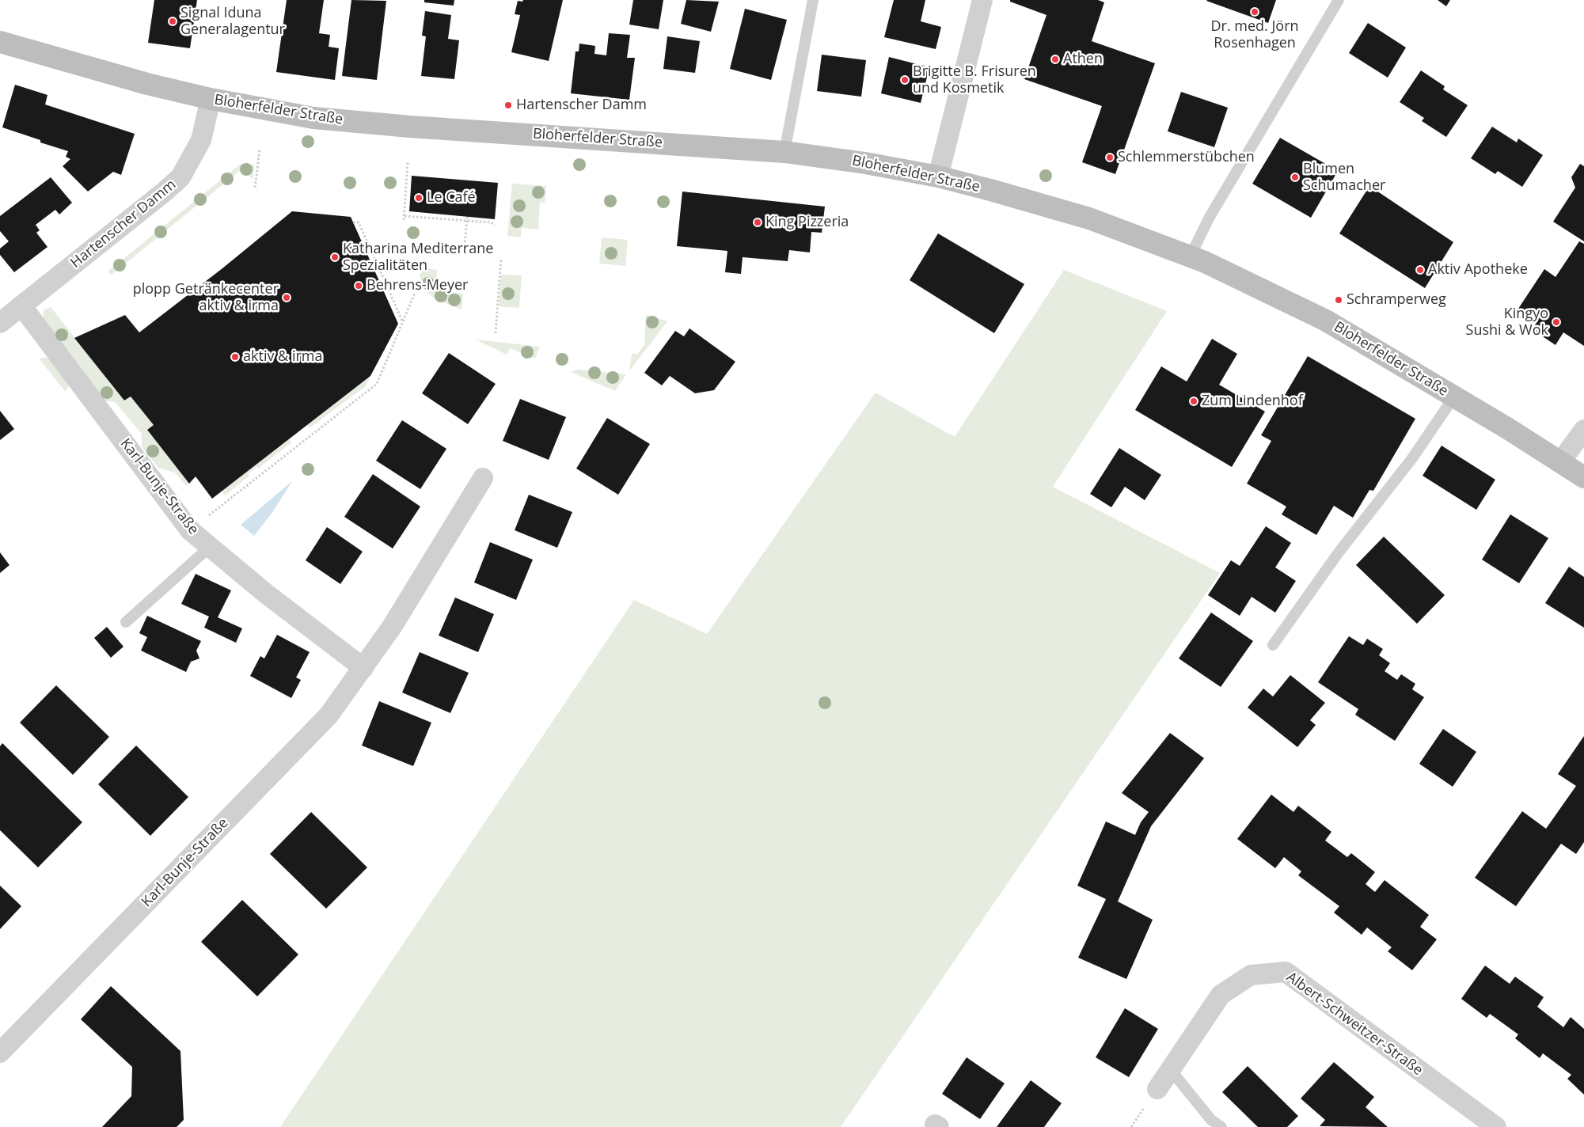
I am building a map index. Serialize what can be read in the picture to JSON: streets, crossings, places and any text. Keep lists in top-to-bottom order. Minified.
{"streets":{"street":["Bloherfelder Straße","Hartenscher Damm","Karl-Bunje-Straße","Albert-Schweitzer-Straße"]},"crossings":[["Bloherfelder Straße","Hartenscher Damm"],["Hartenscher Damm","Karl-Bunje-Straße"]],"places":["Dr. med. Jörn Rosenhagen","Signal Iduna Generalagentur","Athen","Brigitte B. Frisuren und Kosmetik","Hartenscher Damm","Schlemmerstübchen","Blumen Schumacher","Le Café","King Pizzeria","Katharina Mediterrane Spezialitäten","Aktiv Apotheke","Behrens-Meyer","plopp Getränkecenter aktiv & irma","Schramperweg","Kingyo Sushi & Wok","aktiv & irma","Zum Lindenhof"]}
